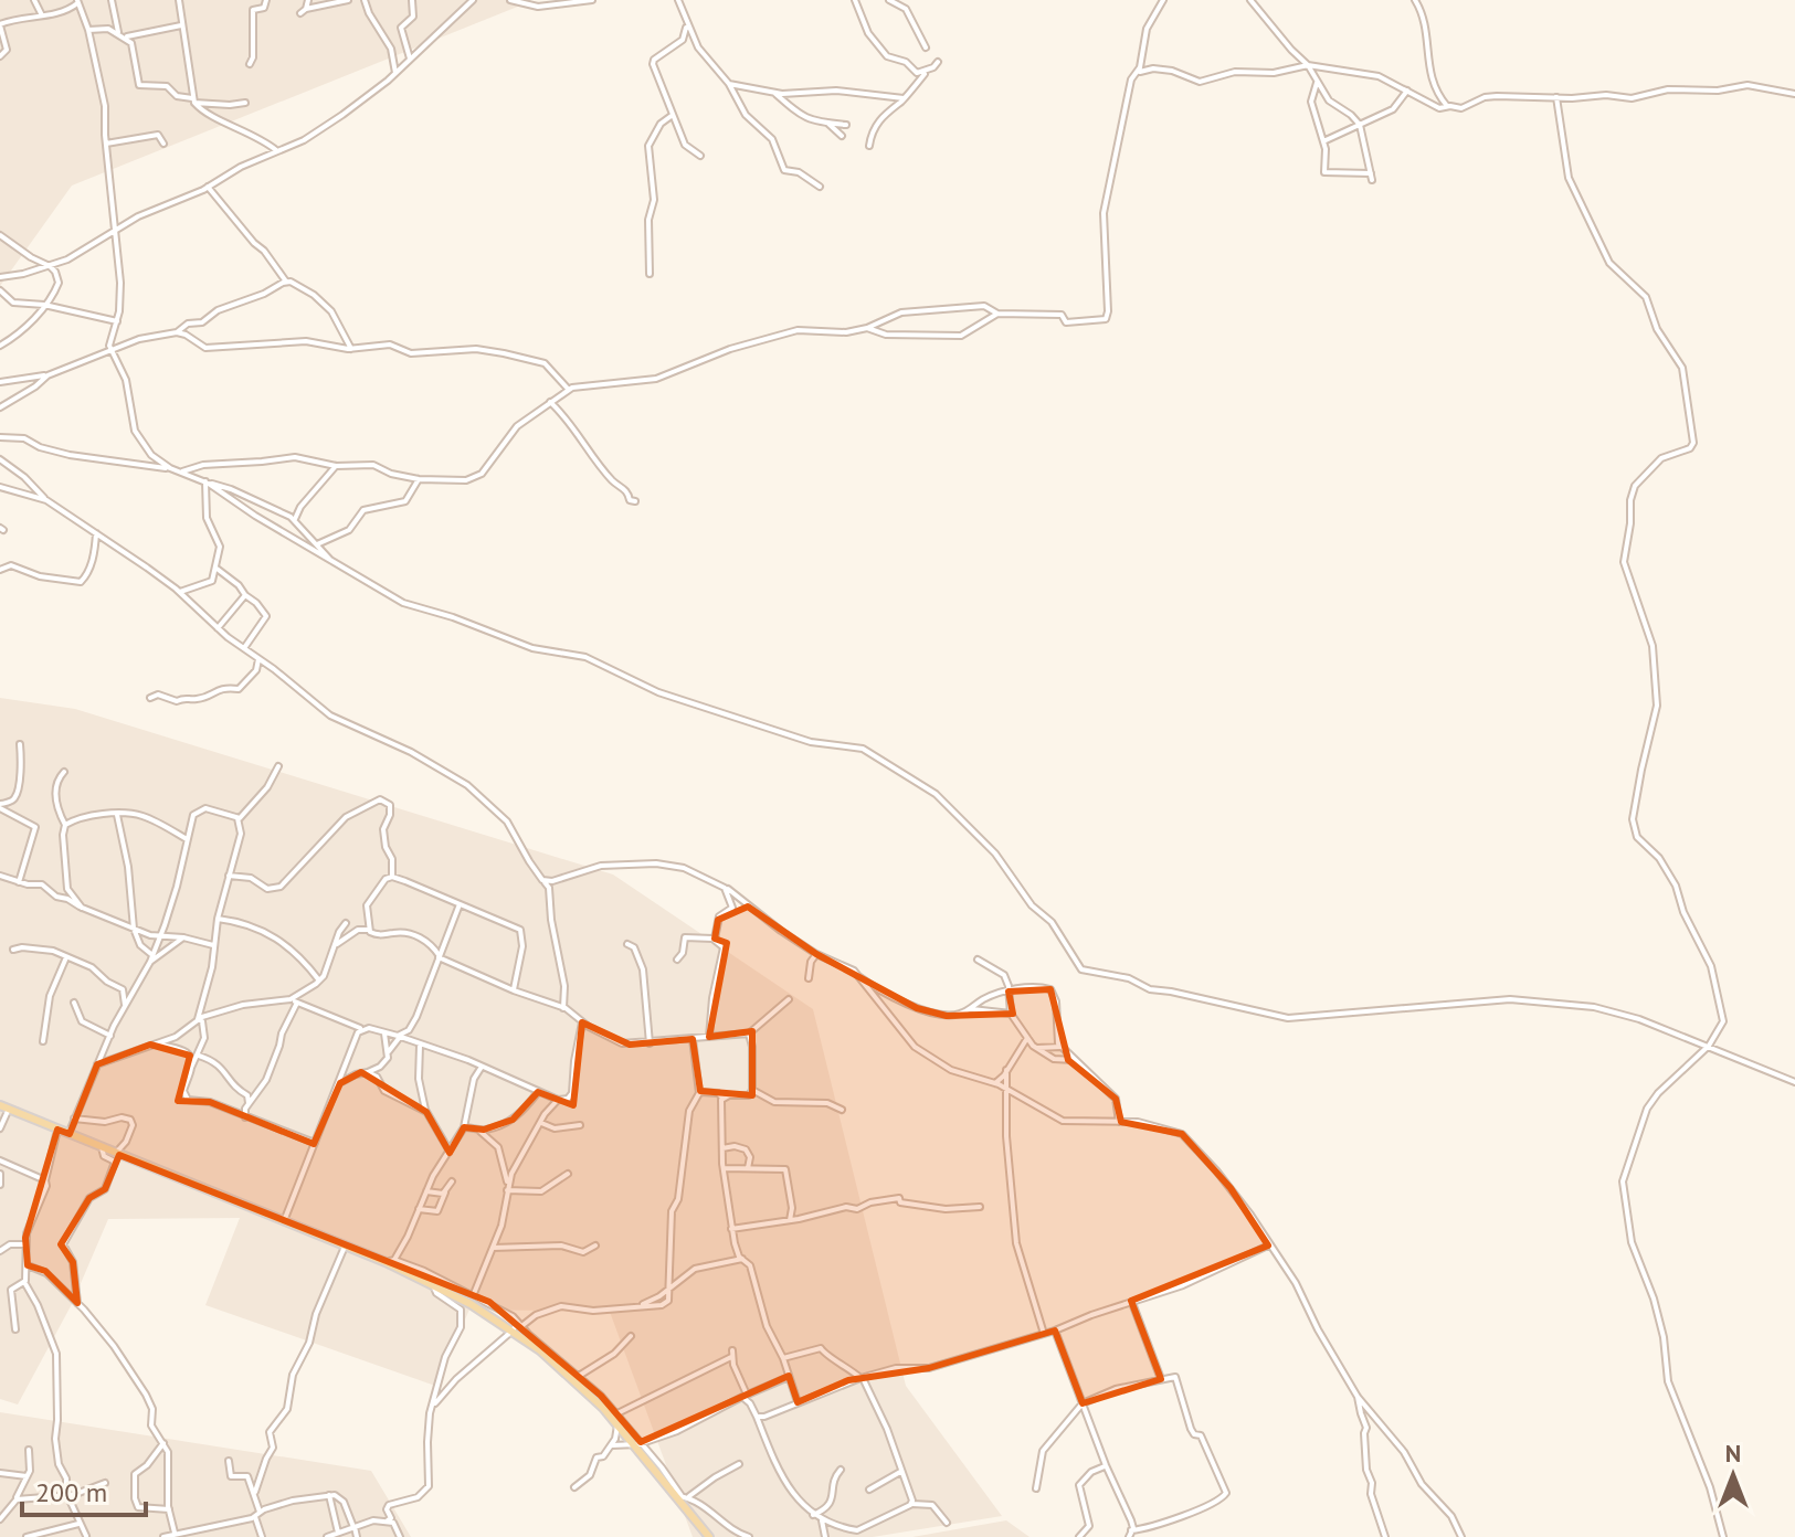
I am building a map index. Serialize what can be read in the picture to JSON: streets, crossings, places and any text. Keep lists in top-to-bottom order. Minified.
{"scale_bar":"200 m","north":"top"}
